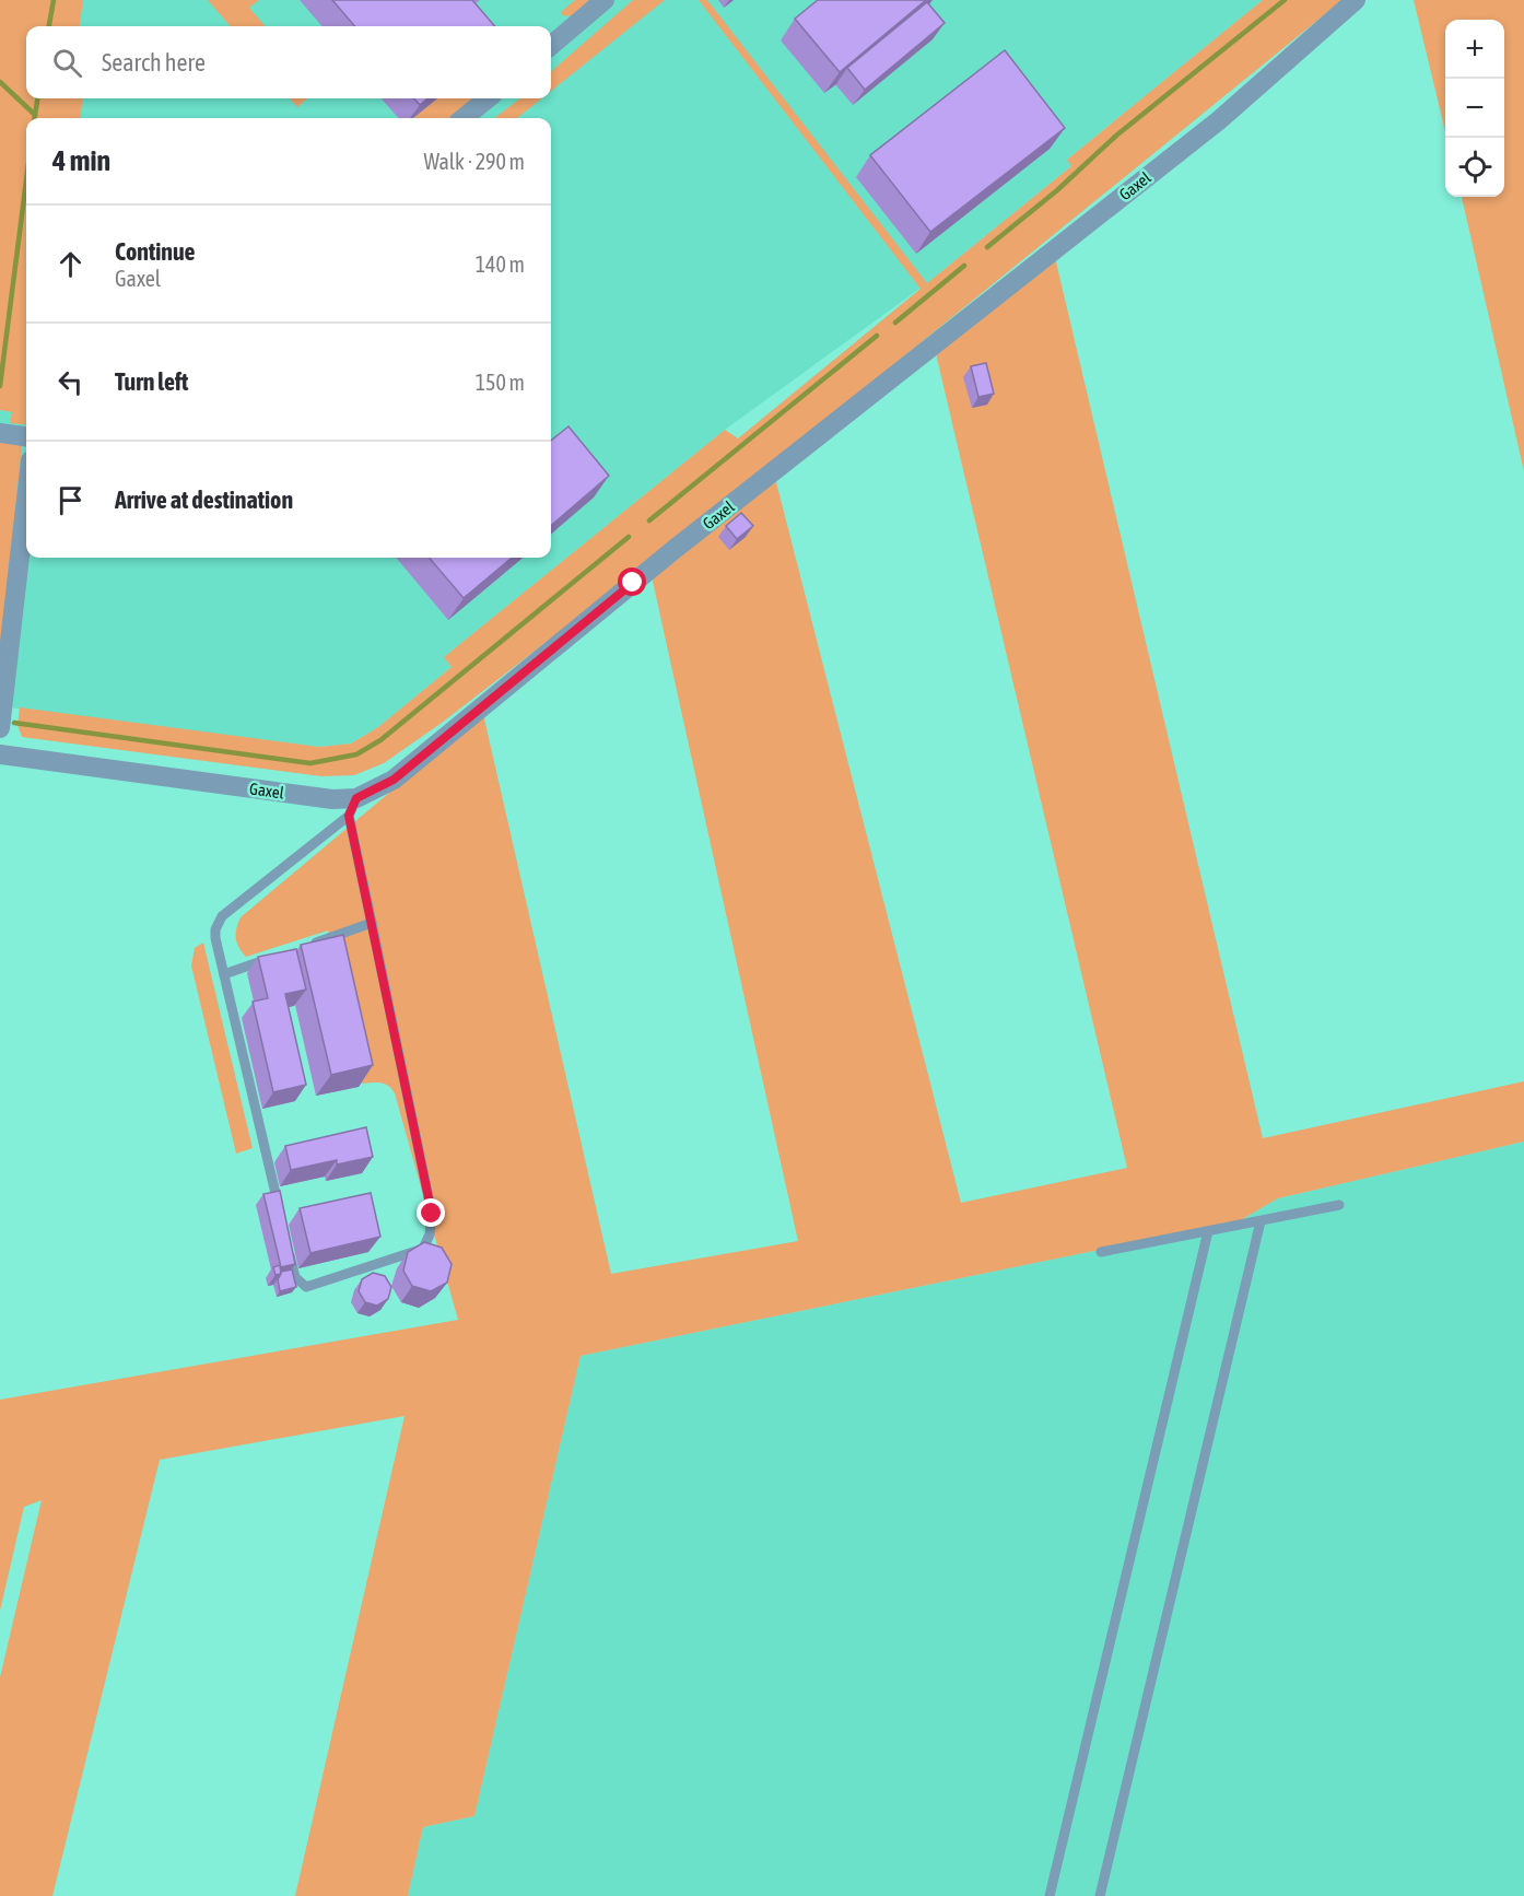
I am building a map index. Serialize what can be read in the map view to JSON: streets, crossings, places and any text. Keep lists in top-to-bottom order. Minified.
{"streets":{"street":["Gaxel"]},"page":{"map_buttons":["+","−"],"search":"Search here","heading":["4 min","Walk · 290 m"],"list":[["Continue","Gaxel","140 m"],["Turn left","150 m"],"Arrive at destination"]}}
